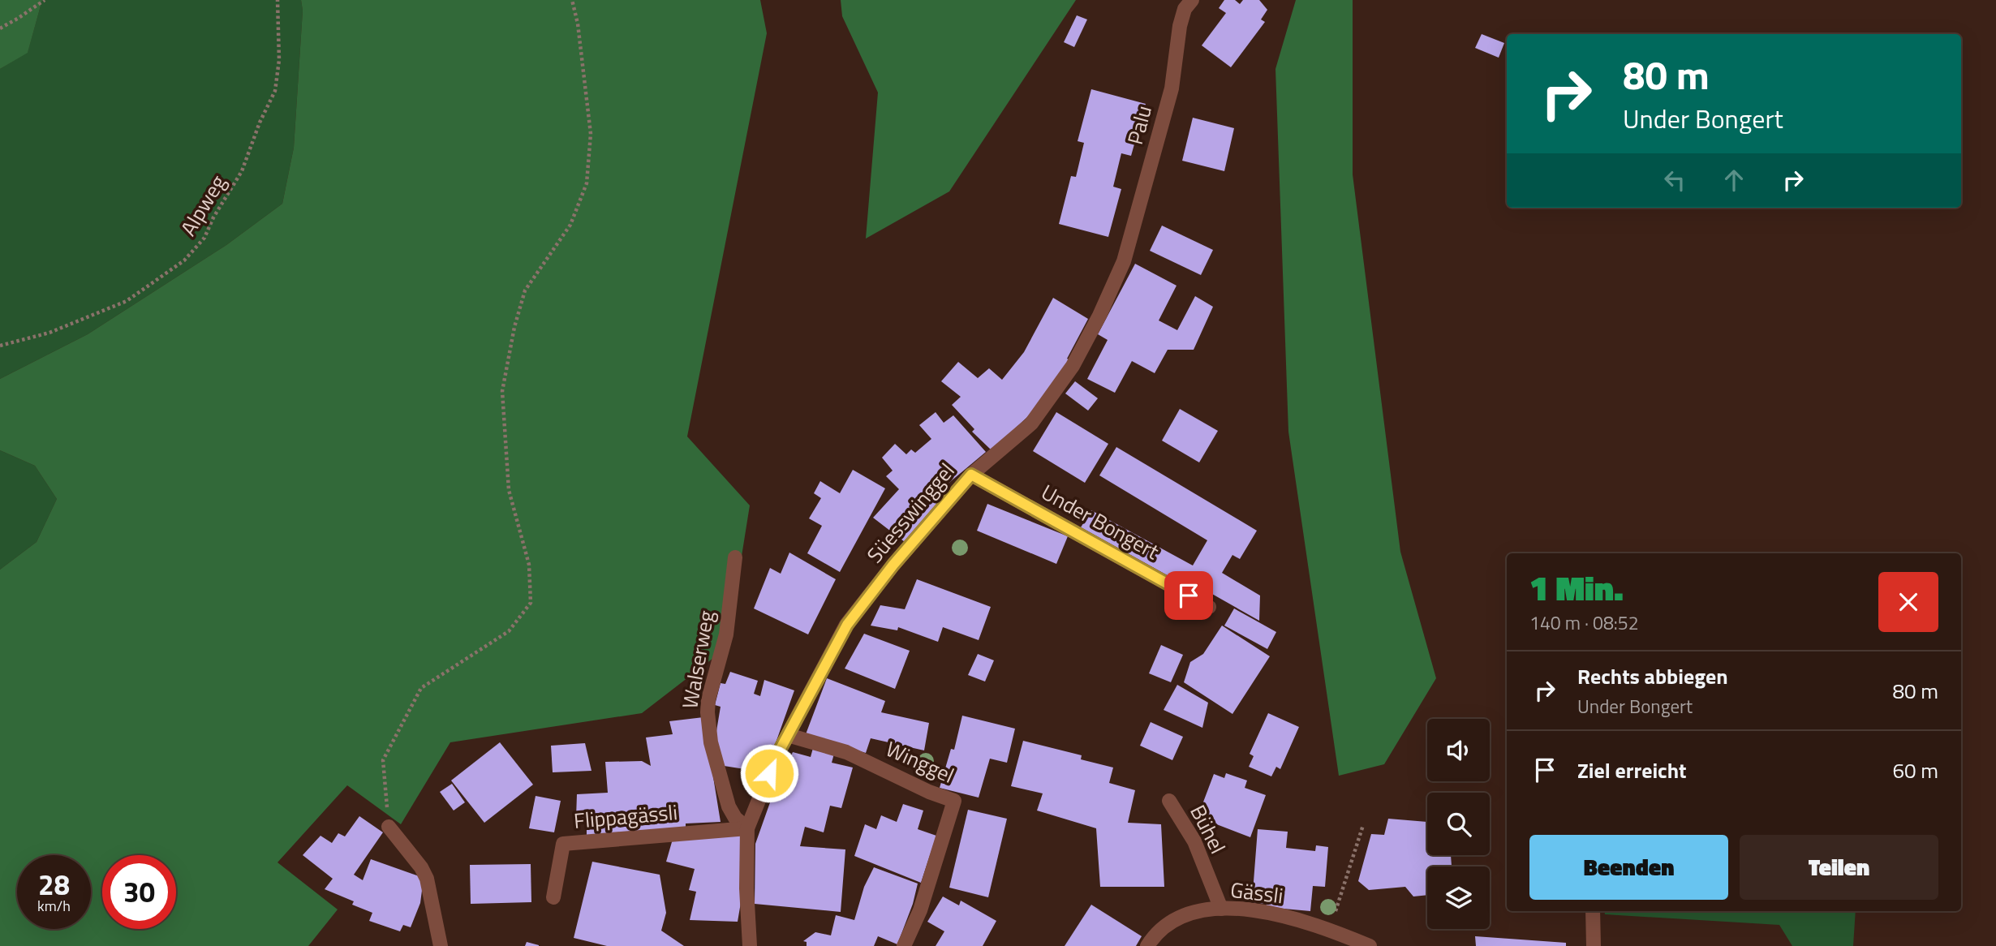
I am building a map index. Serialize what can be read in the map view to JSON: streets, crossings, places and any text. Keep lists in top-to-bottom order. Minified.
{"streets":{"street":["Palu","Süesswinggel","Under Bongert","Walserweg","Winggel","Flippagässli","Bühel","Gässli"],"path":["Alpweg"]},"crossings":[["Palu","Süesswinggel"],["Süesswinggel","Under Bongert"],["Süesswinggel","Walserweg"],["Süesswinggel","Winggel"],["Süesswinggel","Flippagässli"],["Walserweg","Flippagässli"],["Bühel","Gässli"]],"page":{"turn":["80 m","Under Bongert"],"heading":["1 Min.","140 m · 08:52"],"list":[{"name":"Rechts abbiegen","note":"Under Bongert","value":"80 m"},{"name":"Ziel erreicht","value":"60 m"}],"buttons":["Beenden","Teilen"],"speed":"28 km/h","limit":"30"}}
